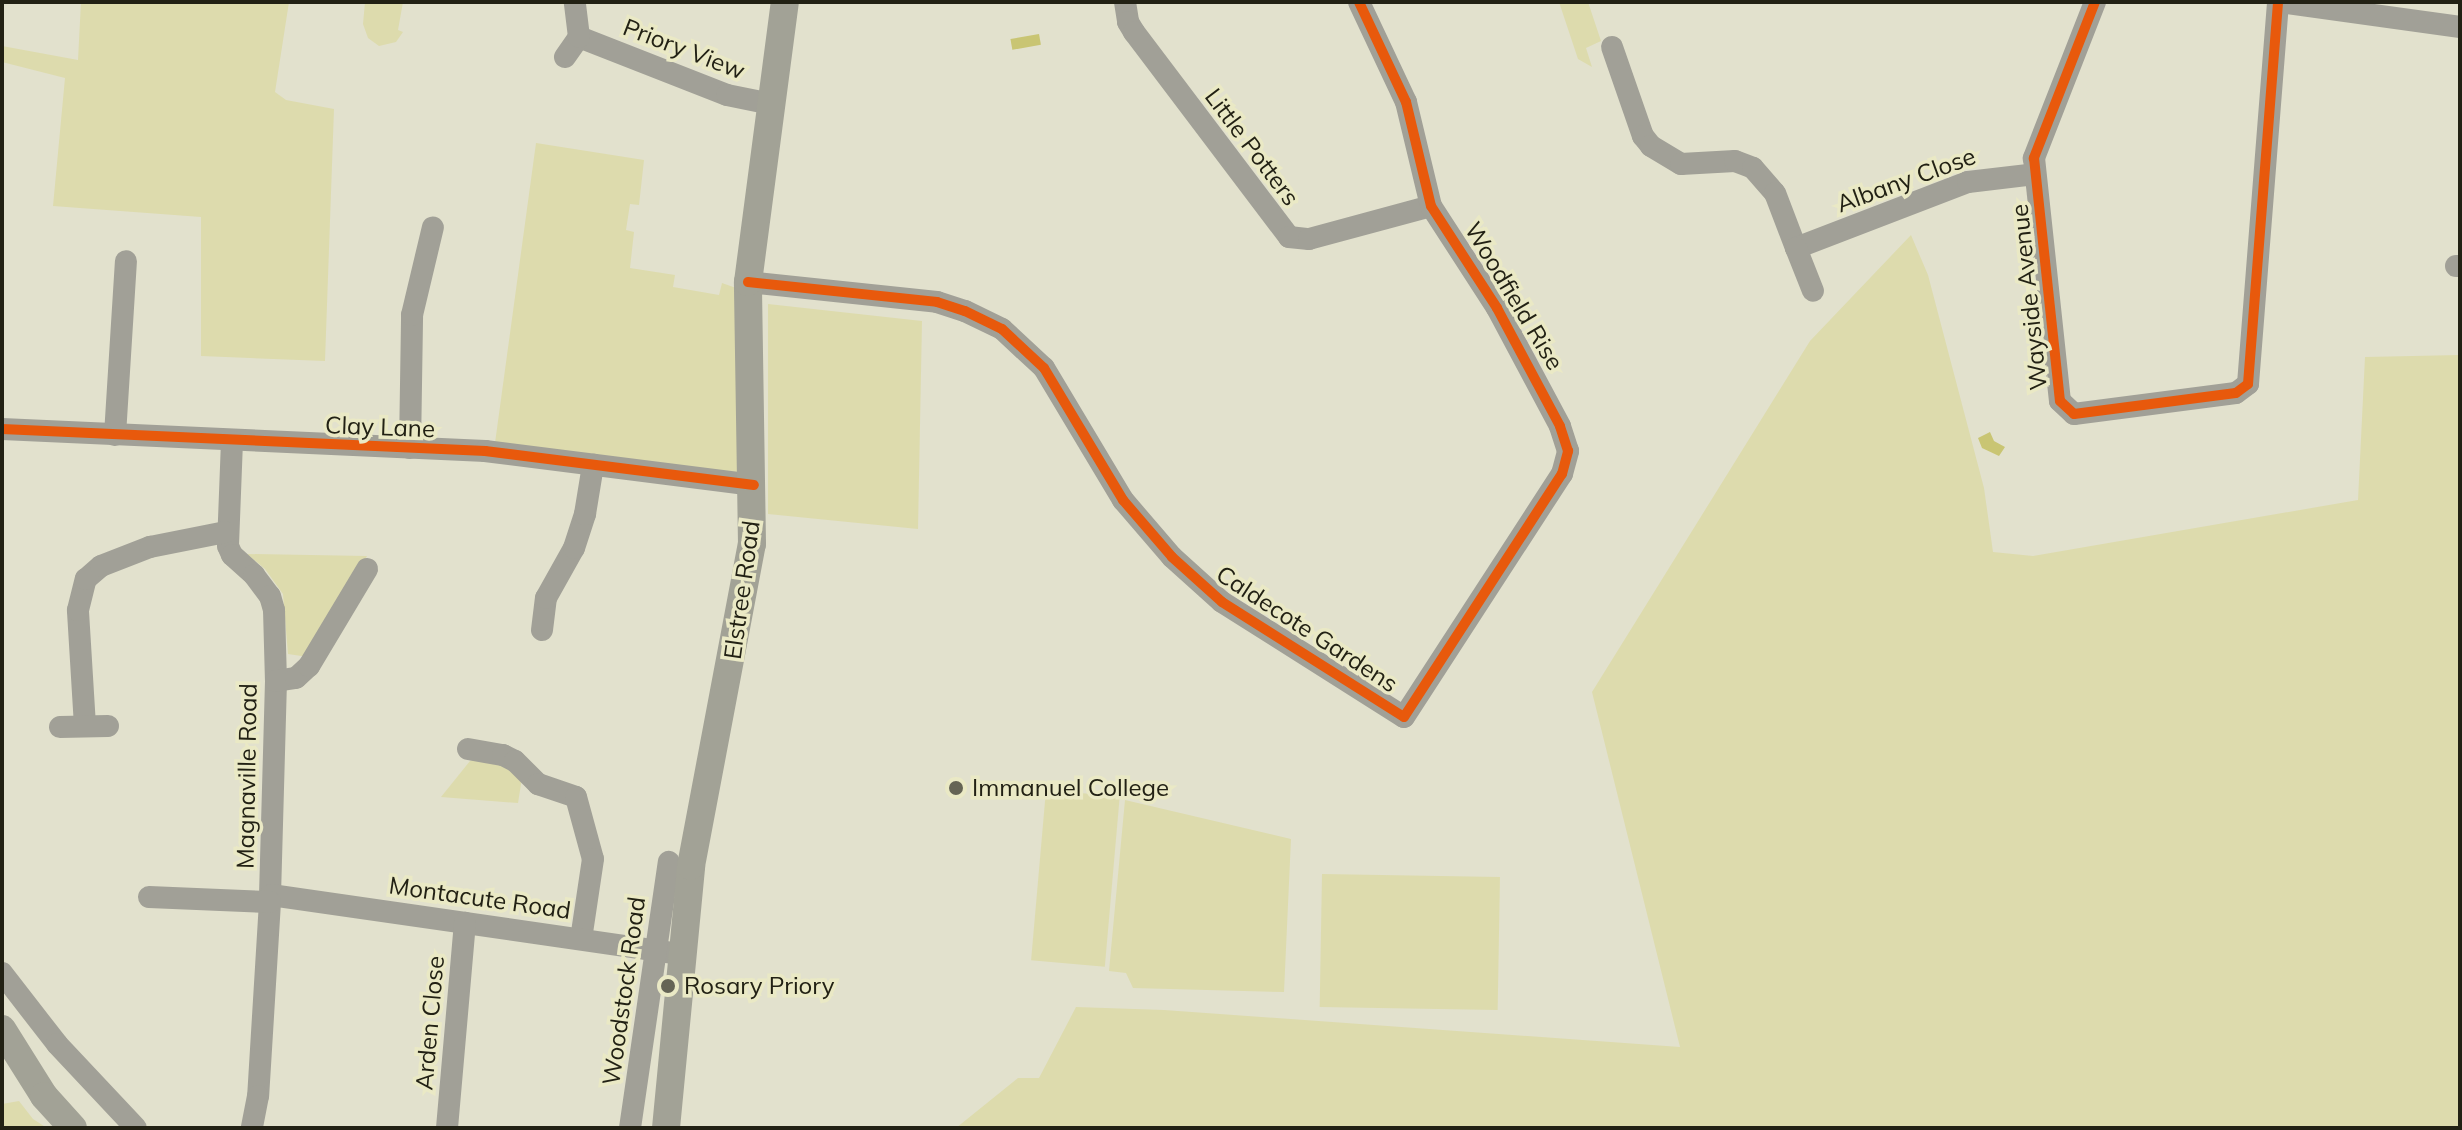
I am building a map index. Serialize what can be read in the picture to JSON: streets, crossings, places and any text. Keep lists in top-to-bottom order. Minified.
{"streets":{"main road":["Elstree Road"],"street":["Priory View","Little Potters","Albany Close","Woodfield Rise","Wayside Avenue","Clay Lane","Caldecote Gardens","Magnaville Road","Montacute Road","Woodstock Road","Arden Close"]},"crossings":[["Priory View","Elstree Road"],["Little Potters","Woodfield Rise"],["Albany Close","Wayside Avenue"],["Woodfield Rise","Caldecote Gardens"],["Clay Lane","Elstree Road"],["Elstree Road","Caldecote Gardens"],["Elstree Road","Montacute Road"],["Elstree Road","Woodstock Road"],["Magnaville Road","Montacute Road"],["Montacute Road","Woodstock Road"],["Montacute Road","Arden Close"]],"places":["Immanuel College","Rosary Priory"]}
